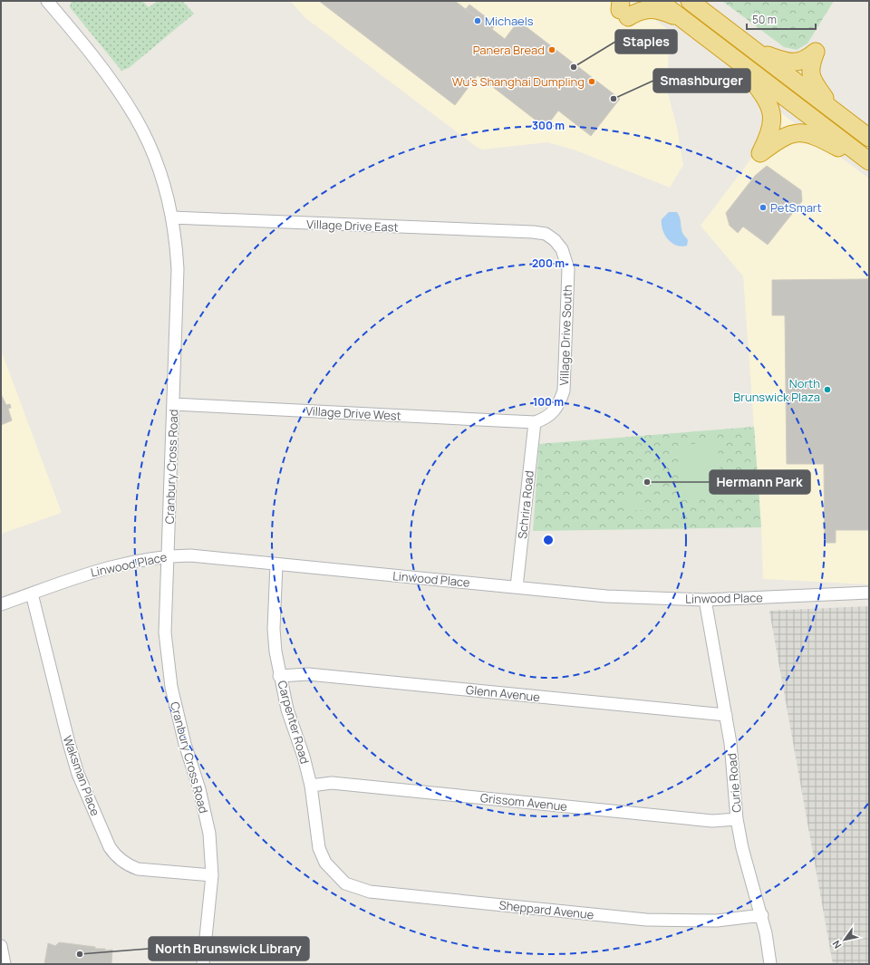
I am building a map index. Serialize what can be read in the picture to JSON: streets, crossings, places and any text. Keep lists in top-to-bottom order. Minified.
{"streets":{"street":["Village Drive East","Village Drive South","Village Drive West","Cranbury Cross Road","Schrira Road","Linwood Place","Glenn Avenue","Carpenter Road","Waksman Place","Curie Road","Grissom Avenue","Sheppard Avenue"]},"crossings":[["Village Drive East","Village Drive South"],["Village Drive East","Cranbury Cross Road"],["Village Drive South","Village Drive West"],["Village Drive South","Schrira Road"],["Village Drive West","Cranbury Cross Road"],["Village Drive West","Schrira Road"],["Cranbury Cross Road","Linwood Place"],["Cranbury Cross Road","Waksman Place"],["Schrira Road","Linwood Place"],["Linwood Place","Carpenter Road"],["Linwood Place","Waksman Place"],["Linwood Place","Curie Road"],["Glenn Avenue","Carpenter Road"],["Glenn Avenue","Curie Road"],["Carpenter Road","Grissom Avenue"],["Carpenter Road","Sheppard Avenue"],["Curie Road","Grissom Avenue"],["Curie Road","Sheppard Avenue"]],"places":["Michaels","Panera Bread","Staples","Wu's Shanghai Dumpling","Smashburger","PetSmart","North Brunswick Plaza","Hermann Park","North Brunswick Library"],"scale_bar":"50 m","north":"bottom left","rings":["300 m","200 m","100 m"]}
